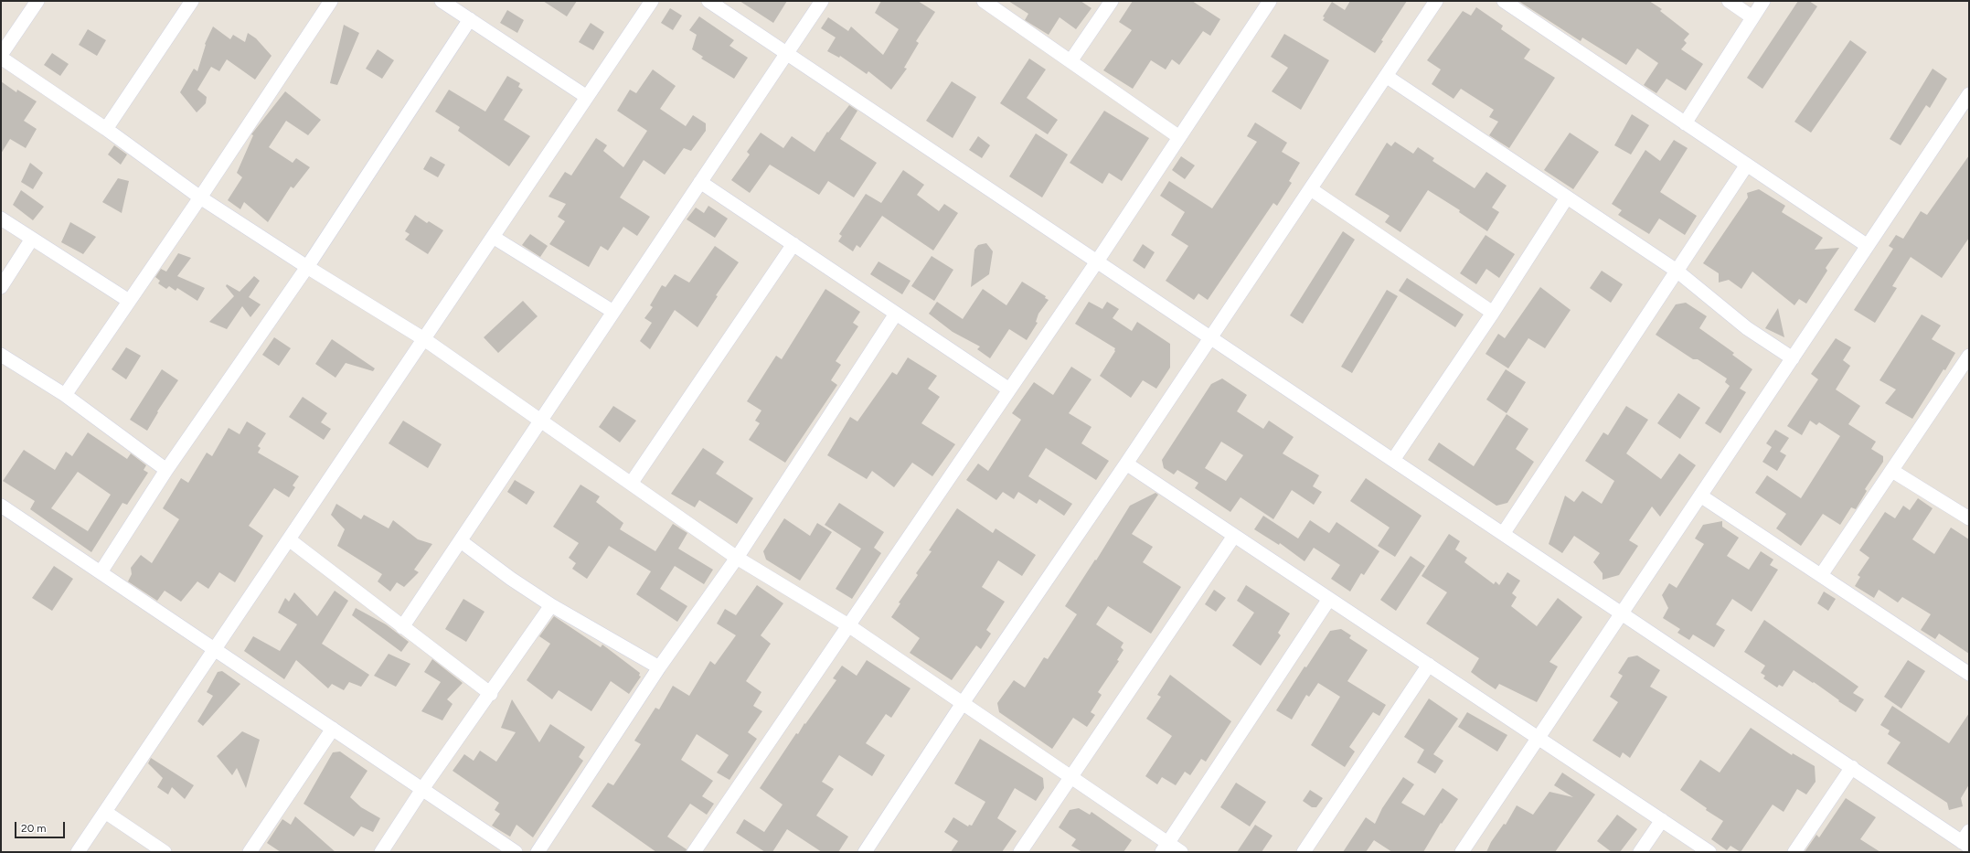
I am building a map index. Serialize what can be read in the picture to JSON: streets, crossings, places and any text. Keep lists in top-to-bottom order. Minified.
{"scale_bar":"20 m"}
